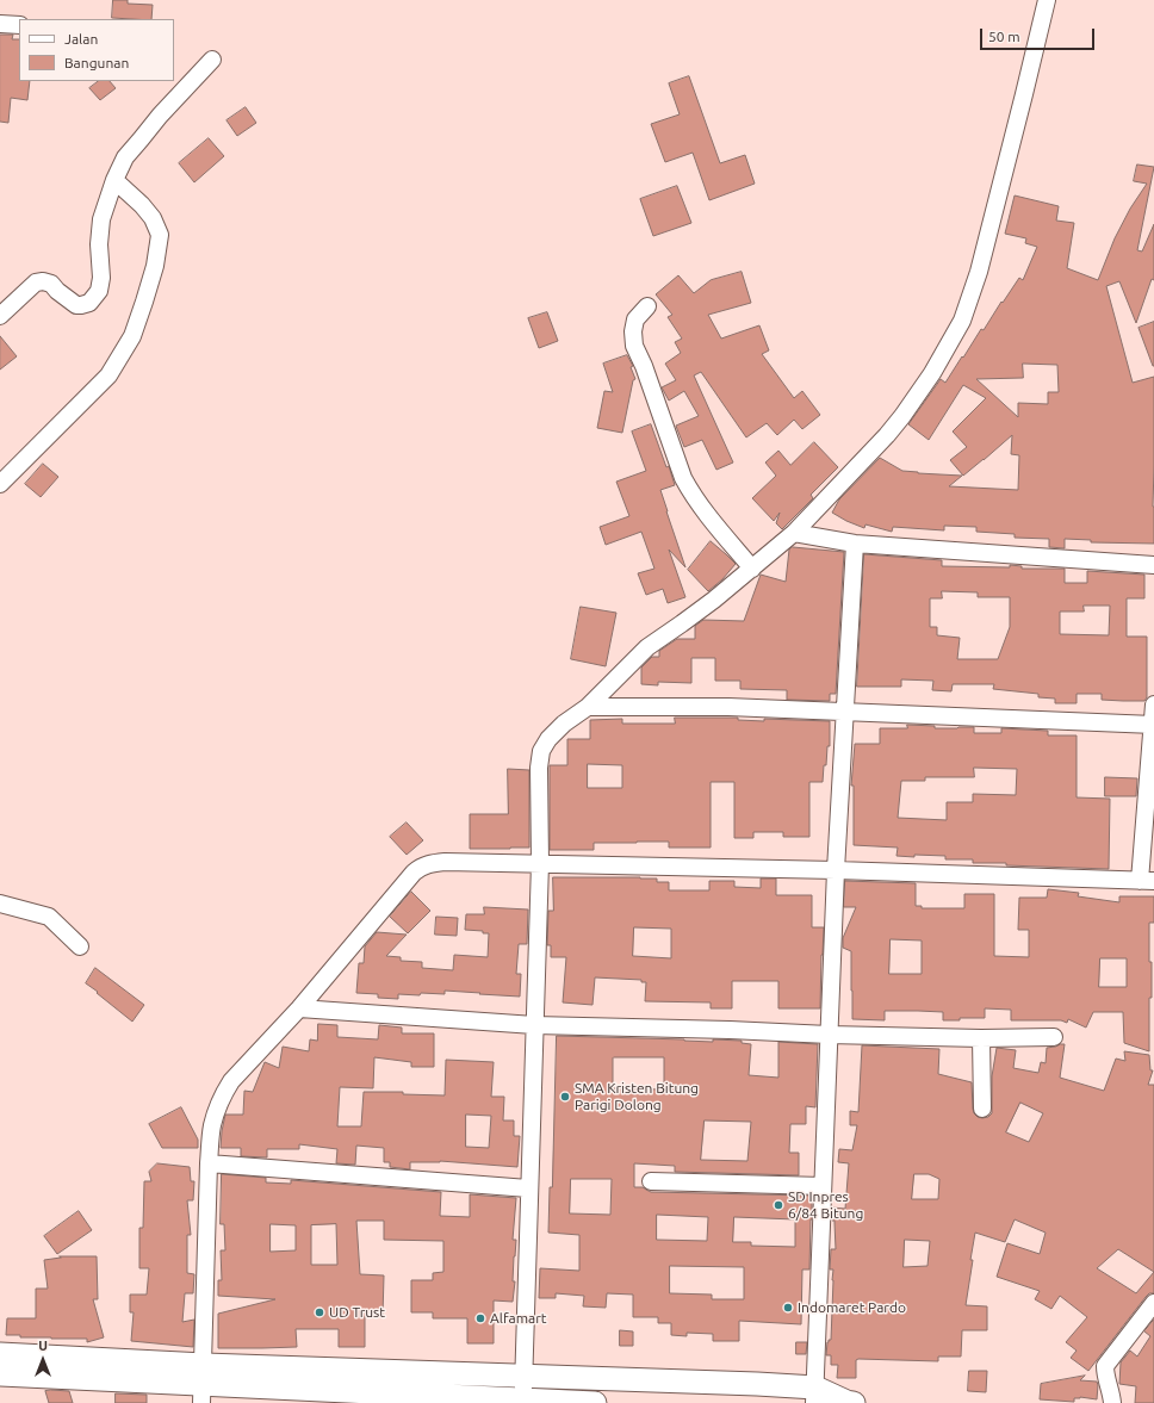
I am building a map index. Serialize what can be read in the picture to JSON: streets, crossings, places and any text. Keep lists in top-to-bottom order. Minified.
{"places":["SMA Kristen Bitung Parigi Dolong","SD Inpres 6/84 Bitung","Indomaret Pardo","UD Trust","Alfamart"],"legend":["Jalan","Bangunan"],"scale_bar":"50 m","north":"top"}
